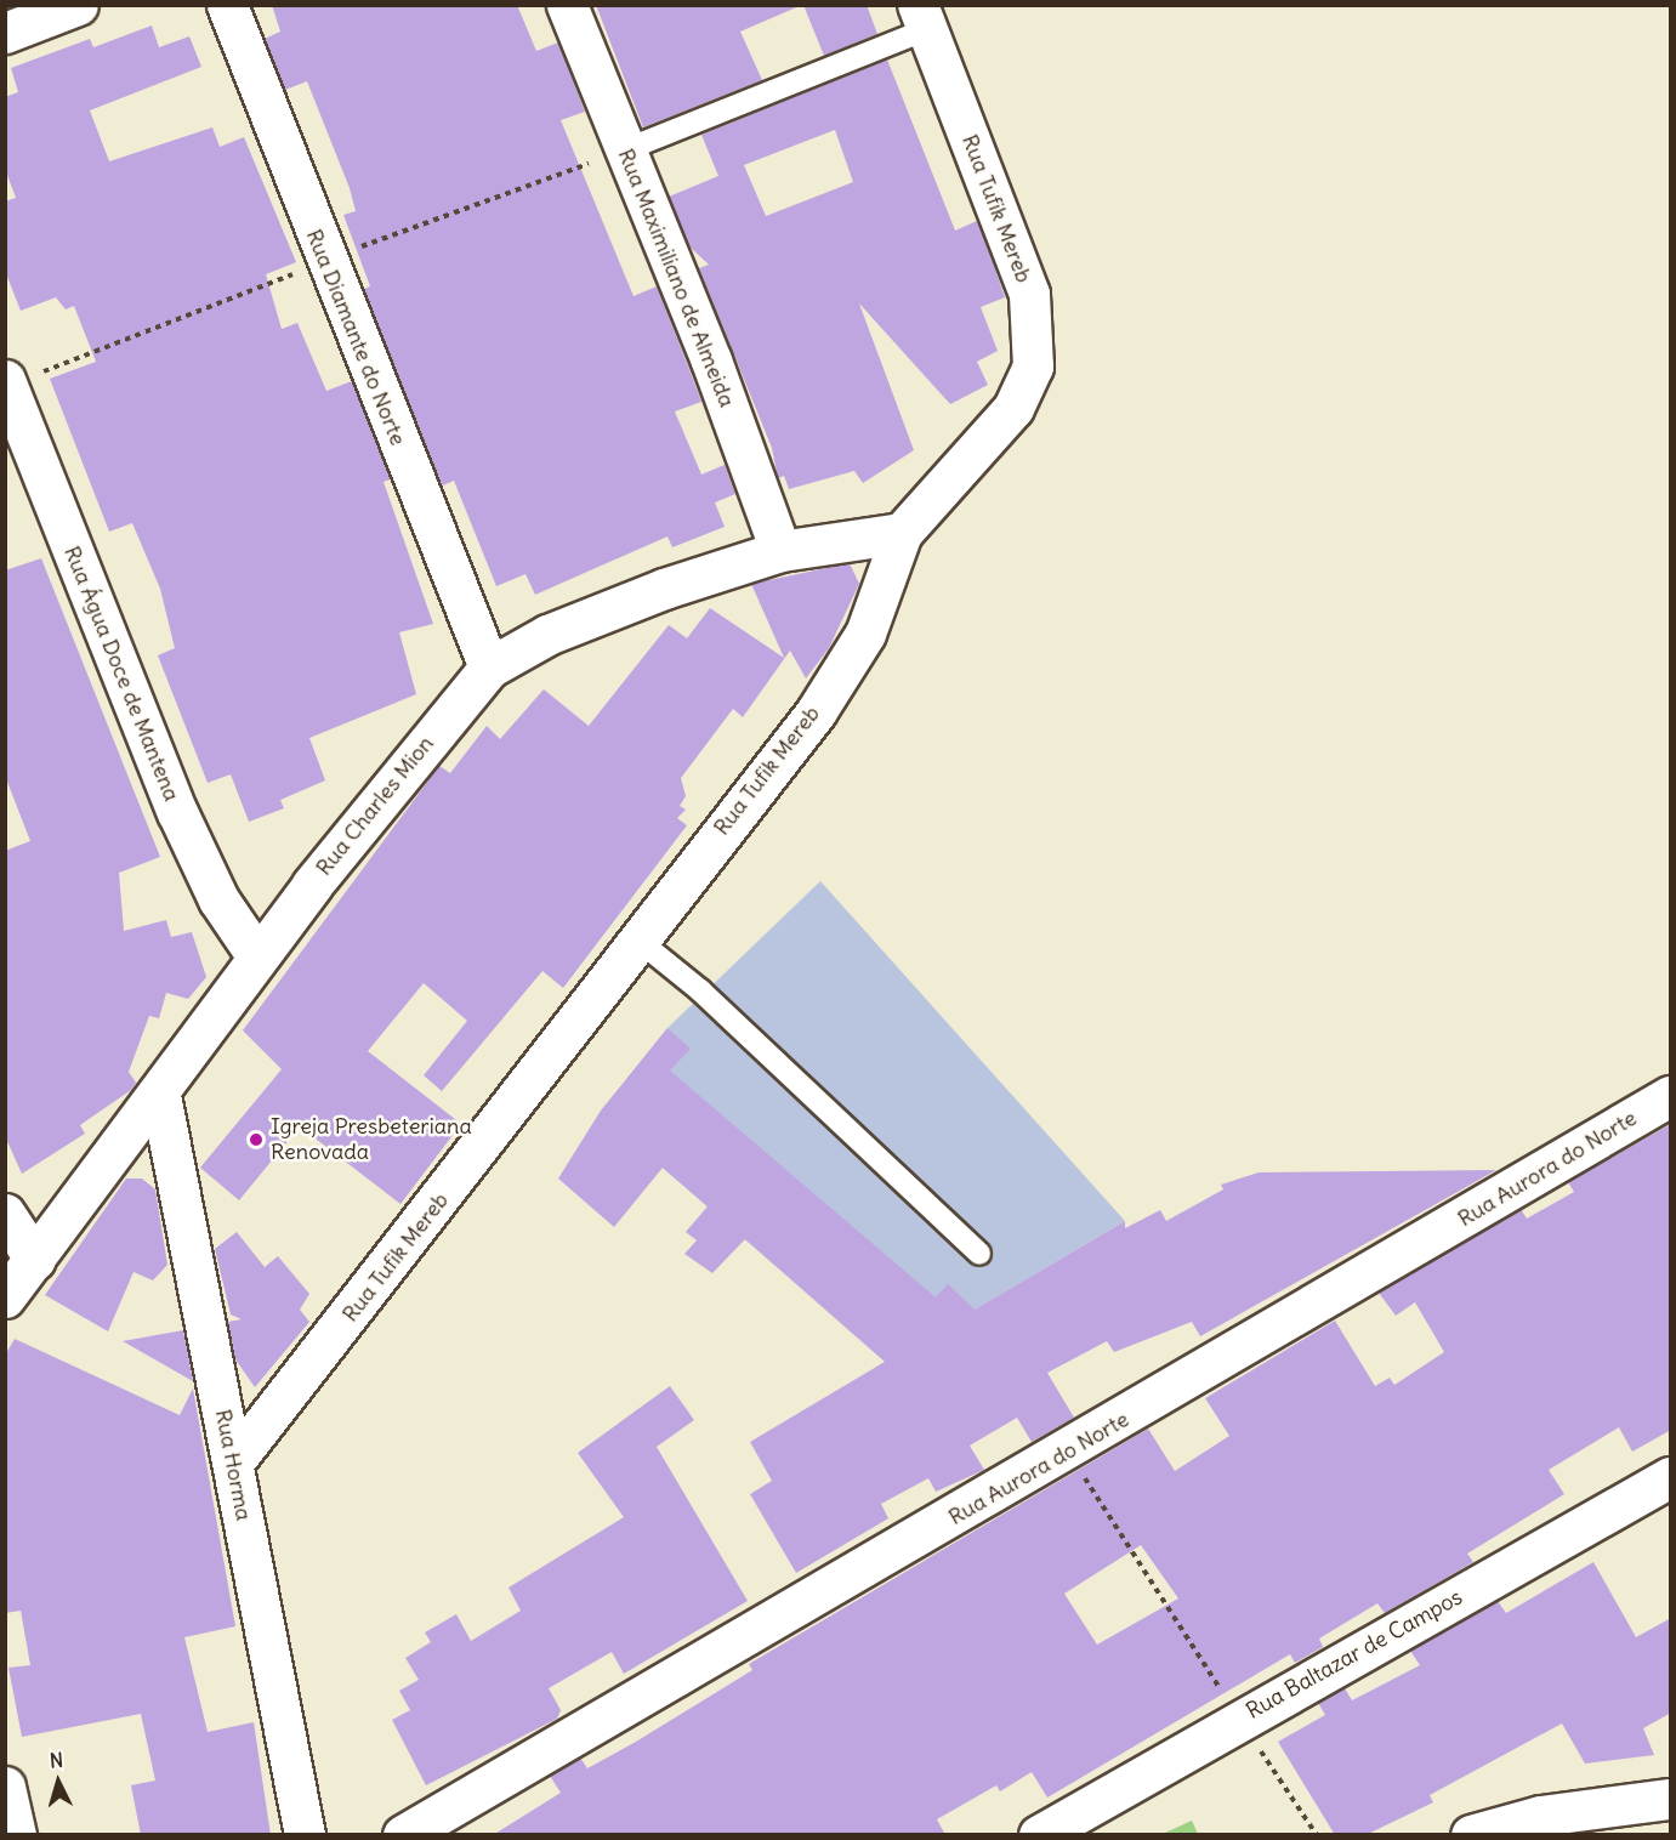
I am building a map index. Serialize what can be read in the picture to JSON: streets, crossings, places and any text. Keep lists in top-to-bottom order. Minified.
{"streets":{"street":["Rua Tufik Mereb","Rua Maximiliano de Almeida","Rua Diamante do Norte","Rua Água Doce de Mantena","Rua Charles Mion","Rua Aurora do Norte","Rua Horma","Rua Baltazar de Campos"]},"crossings":[["Rua Tufik Mereb","Rua Charles Mion"],["Rua Tufik Mereb","Rua Horma"],["Rua Maximiliano de Almeida","Rua Charles Mion"],["Rua Diamante do Norte","Rua Charles Mion"],["Rua Água Doce de Mantena","Rua Charles Mion"],["Rua Charles Mion","Rua Horma"]],"places":["Igreja Presbeteriana Renovada"],"north":"top"}
